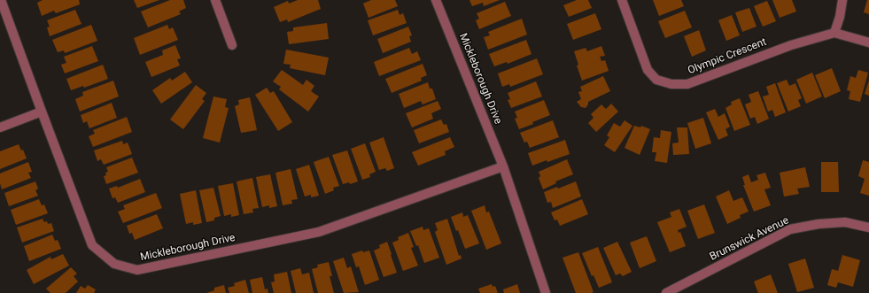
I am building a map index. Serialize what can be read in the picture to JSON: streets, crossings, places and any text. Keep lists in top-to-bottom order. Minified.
{"streets":{"street":["Olympic Crescent","Mickleborough Drive","Brunswick Avenue"]}}
